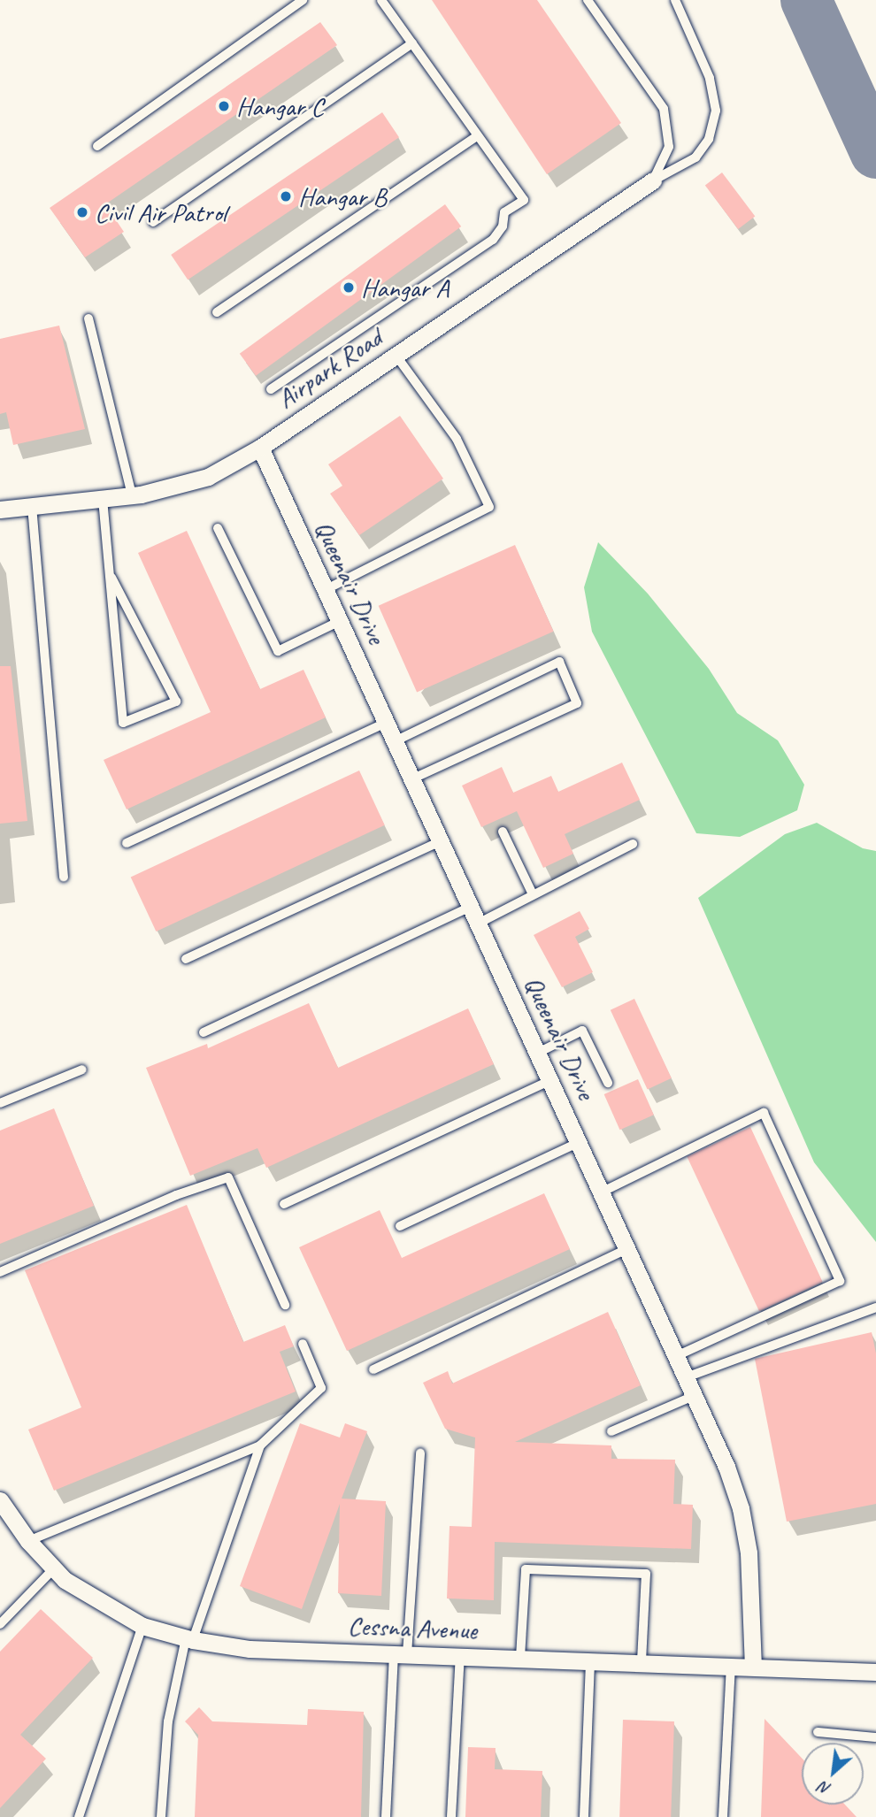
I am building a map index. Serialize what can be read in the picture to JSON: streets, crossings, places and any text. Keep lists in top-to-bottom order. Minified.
{"streets":{"street":["Airpark Road","Queenair Drive","Cessna Avenue"]},"crossings":[["Airpark Road","Queenair Drive"],["Queenair Drive","Cessna Avenue"]],"places":["Hangar C","Hangar B","Civil Air Patrol","Hangar A"],"north":"bottom left"}
